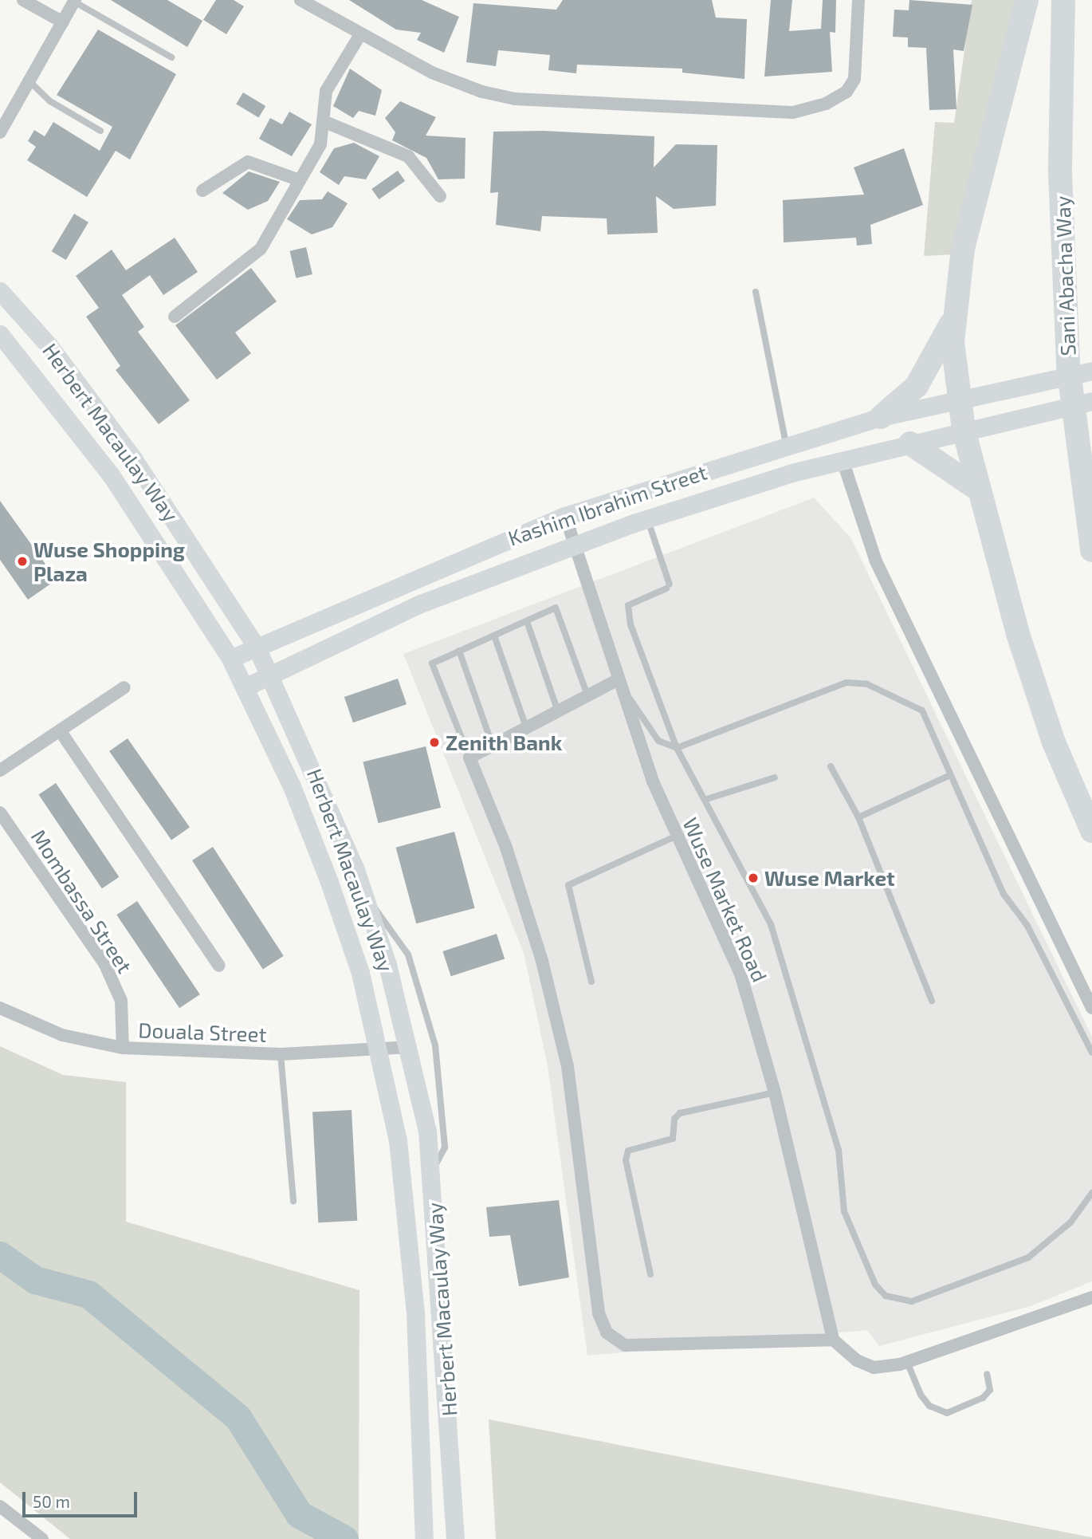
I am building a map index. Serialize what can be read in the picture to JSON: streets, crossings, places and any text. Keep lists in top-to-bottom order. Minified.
{"streets":{"highway":["Sani Abacha Way"],"main road":["Herbert Macaulay Way","Kashim Ibrahim Street"],"street":["Wuse Market Road","Mombassa Street","Douala Street"]},"crossings":[["Herbert Macaulay Way","Kashim Ibrahim Street"],["Herbert Macaulay Way","Douala Street"],["Kashim Ibrahim Street","Wuse Market Road"],["Mombassa Street","Douala Street"]],"places":["Wuse Shopping Plaza","Zenith Bank","Wuse Market"],"scale_bar":"50 m"}
